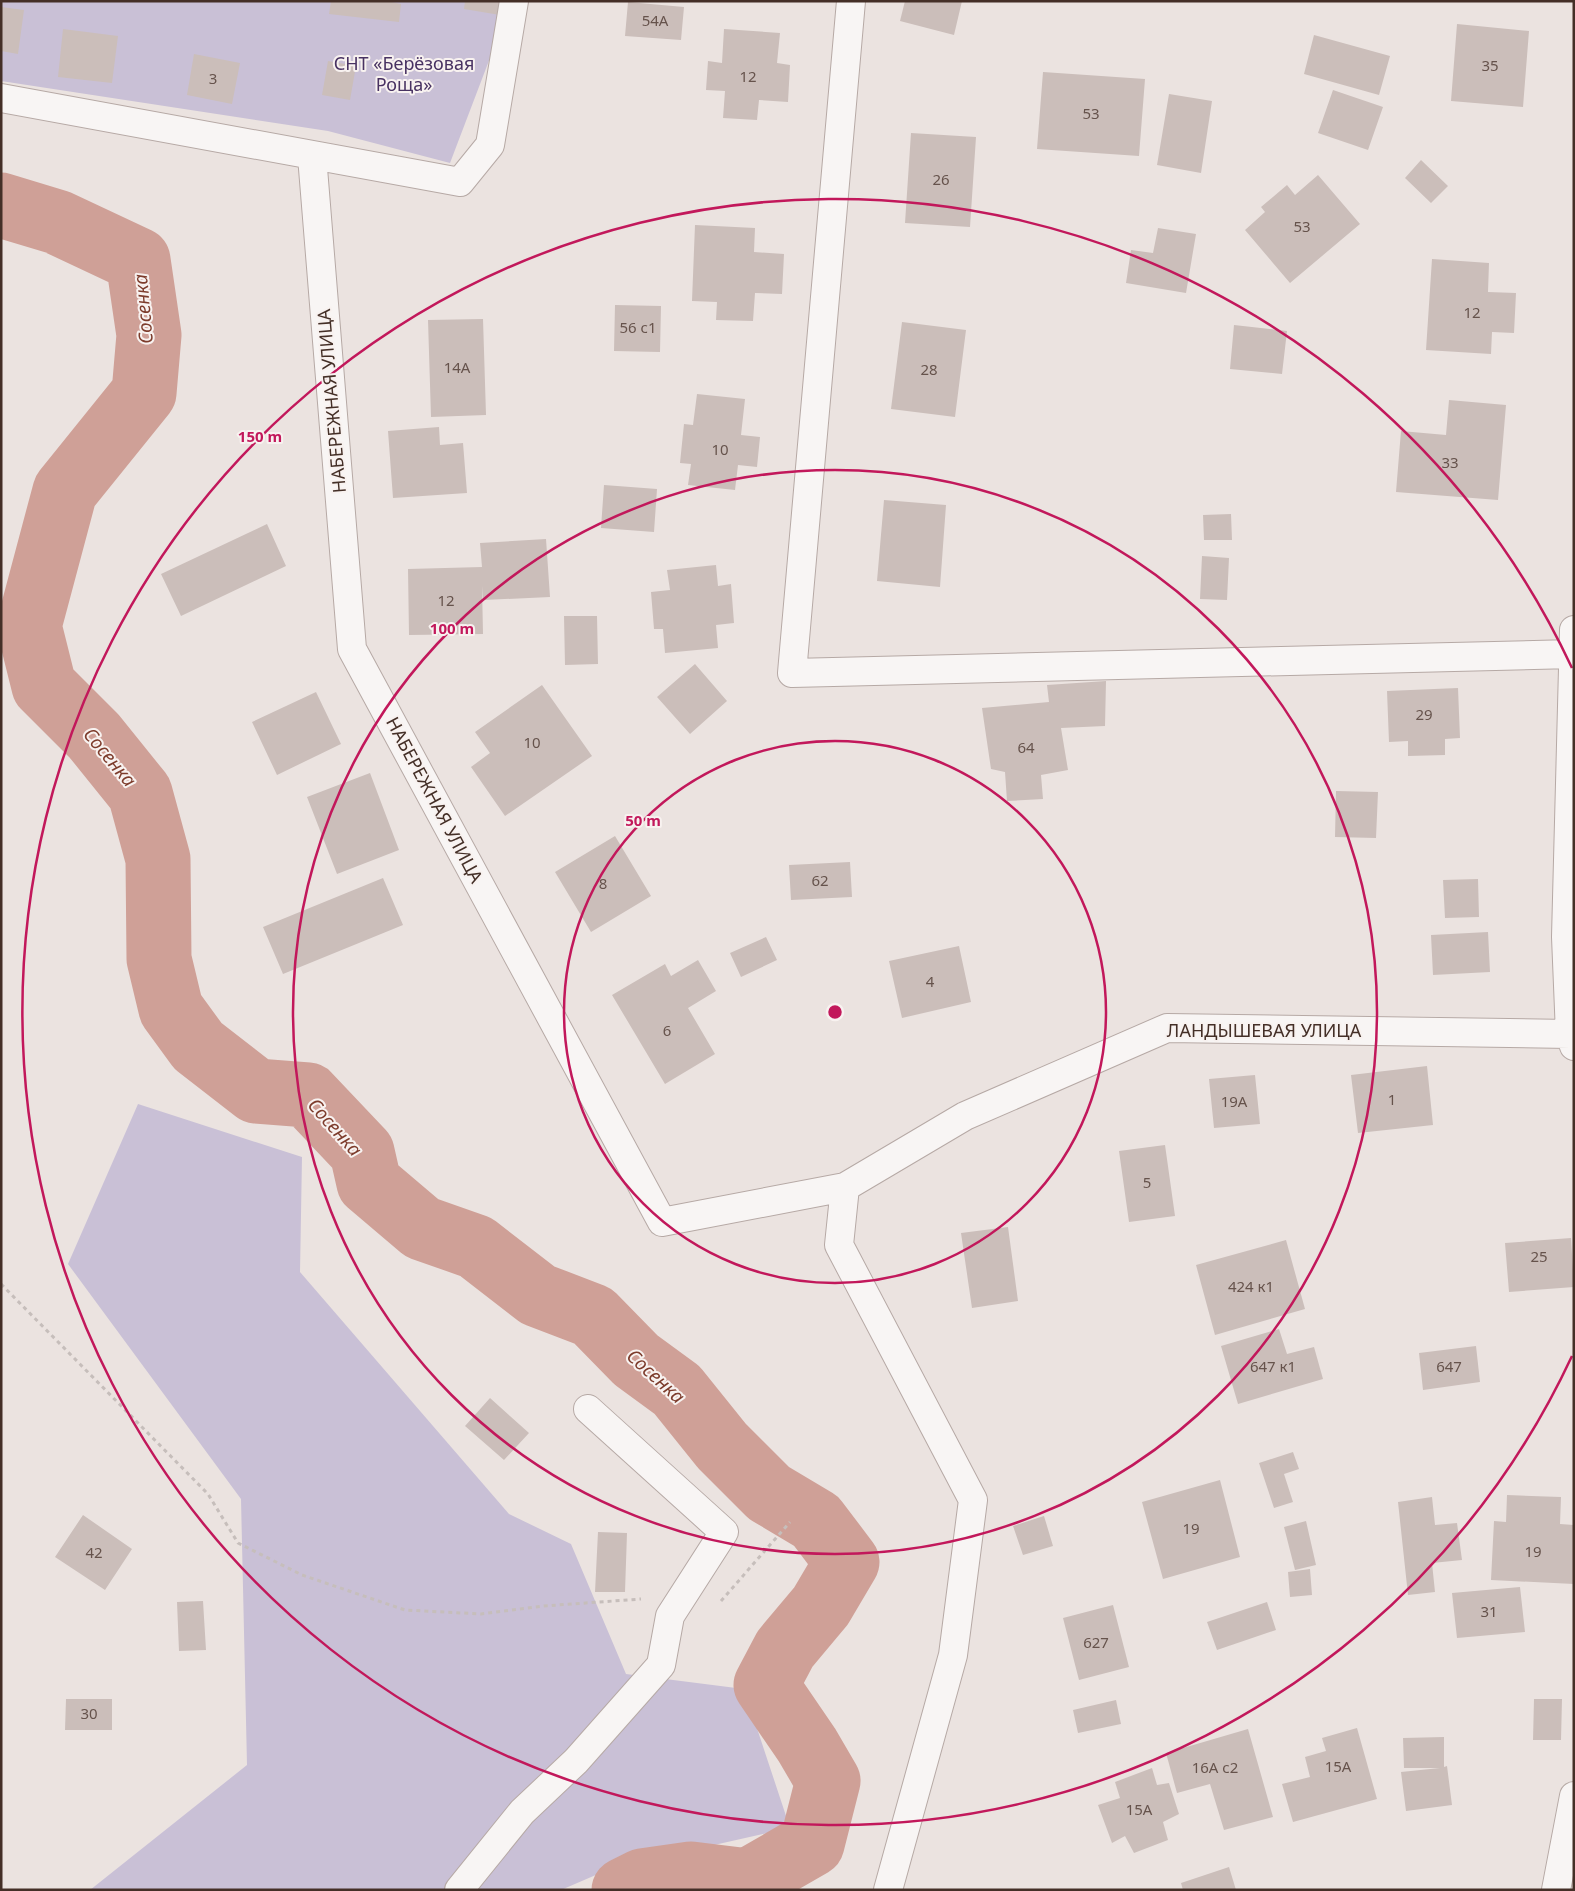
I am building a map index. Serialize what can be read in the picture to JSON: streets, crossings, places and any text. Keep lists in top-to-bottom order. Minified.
{"streets":{"street":["НАБЕРЕЖНАЯ УЛИЦА","ЛАНДЫШЕВАЯ УЛИЦА"]},"crossings":[["НАБЕРЕЖНАЯ УЛИЦА","ЛАНДЫШЕВАЯ УЛИЦА"]],"water":["Сосенка"],"parks":["СНТ «Берёзовая Роща»"],"house_numbers":["54А","35","12","3","53","26","53","12","56 с1","14А","28","10","33","12","29","10","64","62","8","4","6","1","19А","5","25","424 к1","647 к1","647","19","19","42","31","627","30","15А","16А с2","15А"],"rings":["150 m","100 m","50 m"]}
